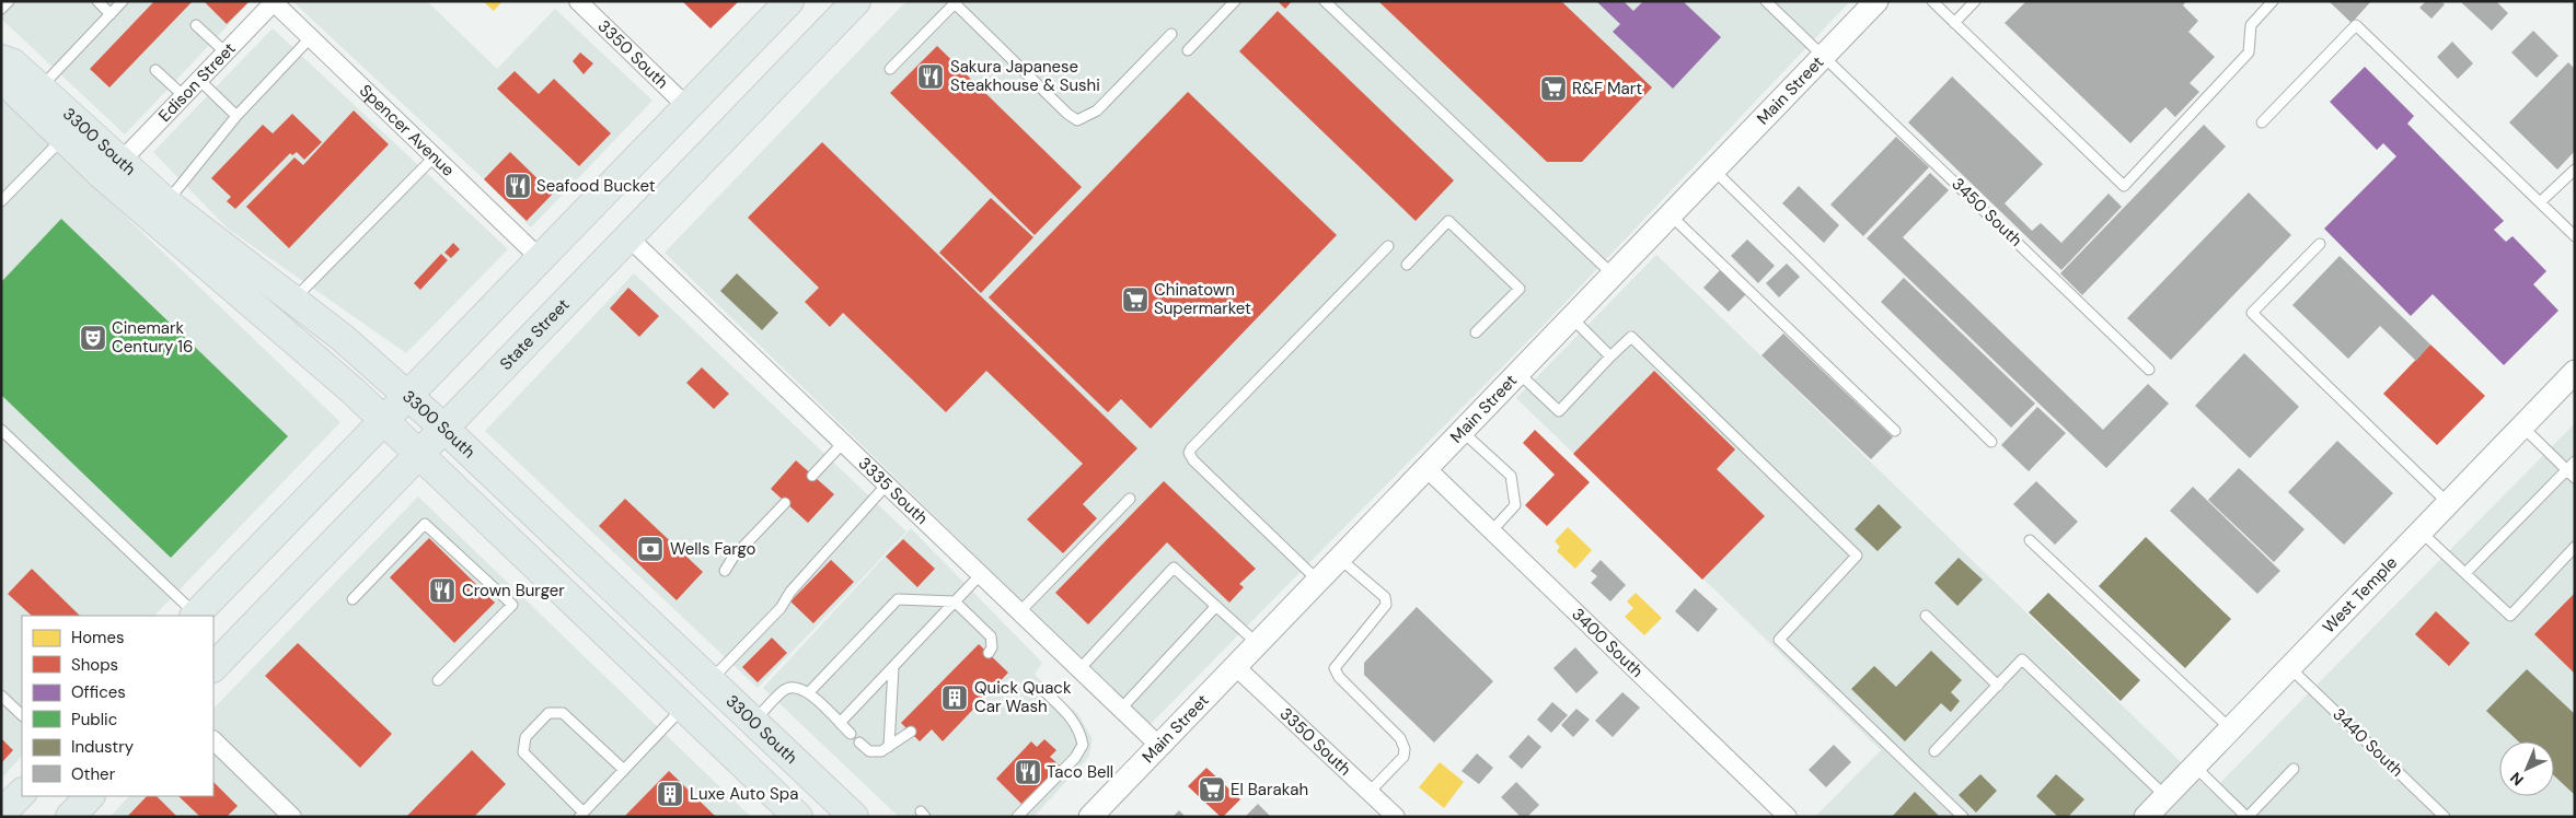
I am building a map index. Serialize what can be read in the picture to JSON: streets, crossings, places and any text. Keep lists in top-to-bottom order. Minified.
{"streets":{"main road":["3300 South","State Street"],"street":["3350 South","Edison Street","Main Street","Spencer Avenue","3335 South","West Temple","3400 South"],"lane":["3450 South","3440 South"]},"crossings":[["3350 South","Main Street"],["Edison Street","Spencer Avenue"],["Edison Street","3300 South"],["Main Street","3450 South"],["Main Street","3335 South"],["Main Street","3400 South"],["3300 South","State Street"],["State Street","3335 South"],["West Temple","3440 South"]],"places":{"restaurant":["Sakura Japanese Steakhouse & Sushi","Seafood Bucket","Crown Burger","Taco Bell"],"supermarket":["R&F Mart","Chinatown Supermarket","El Barakah"],"theatre":["Cinemark Century 16"],"bank":["Wells Fargo"],"building":["Quick Quack Car Wash","Luxe Auto Spa"]},"legend":["Homes","Shops","Offices","Public","Industry","Other"],"north":"bottom left"}
